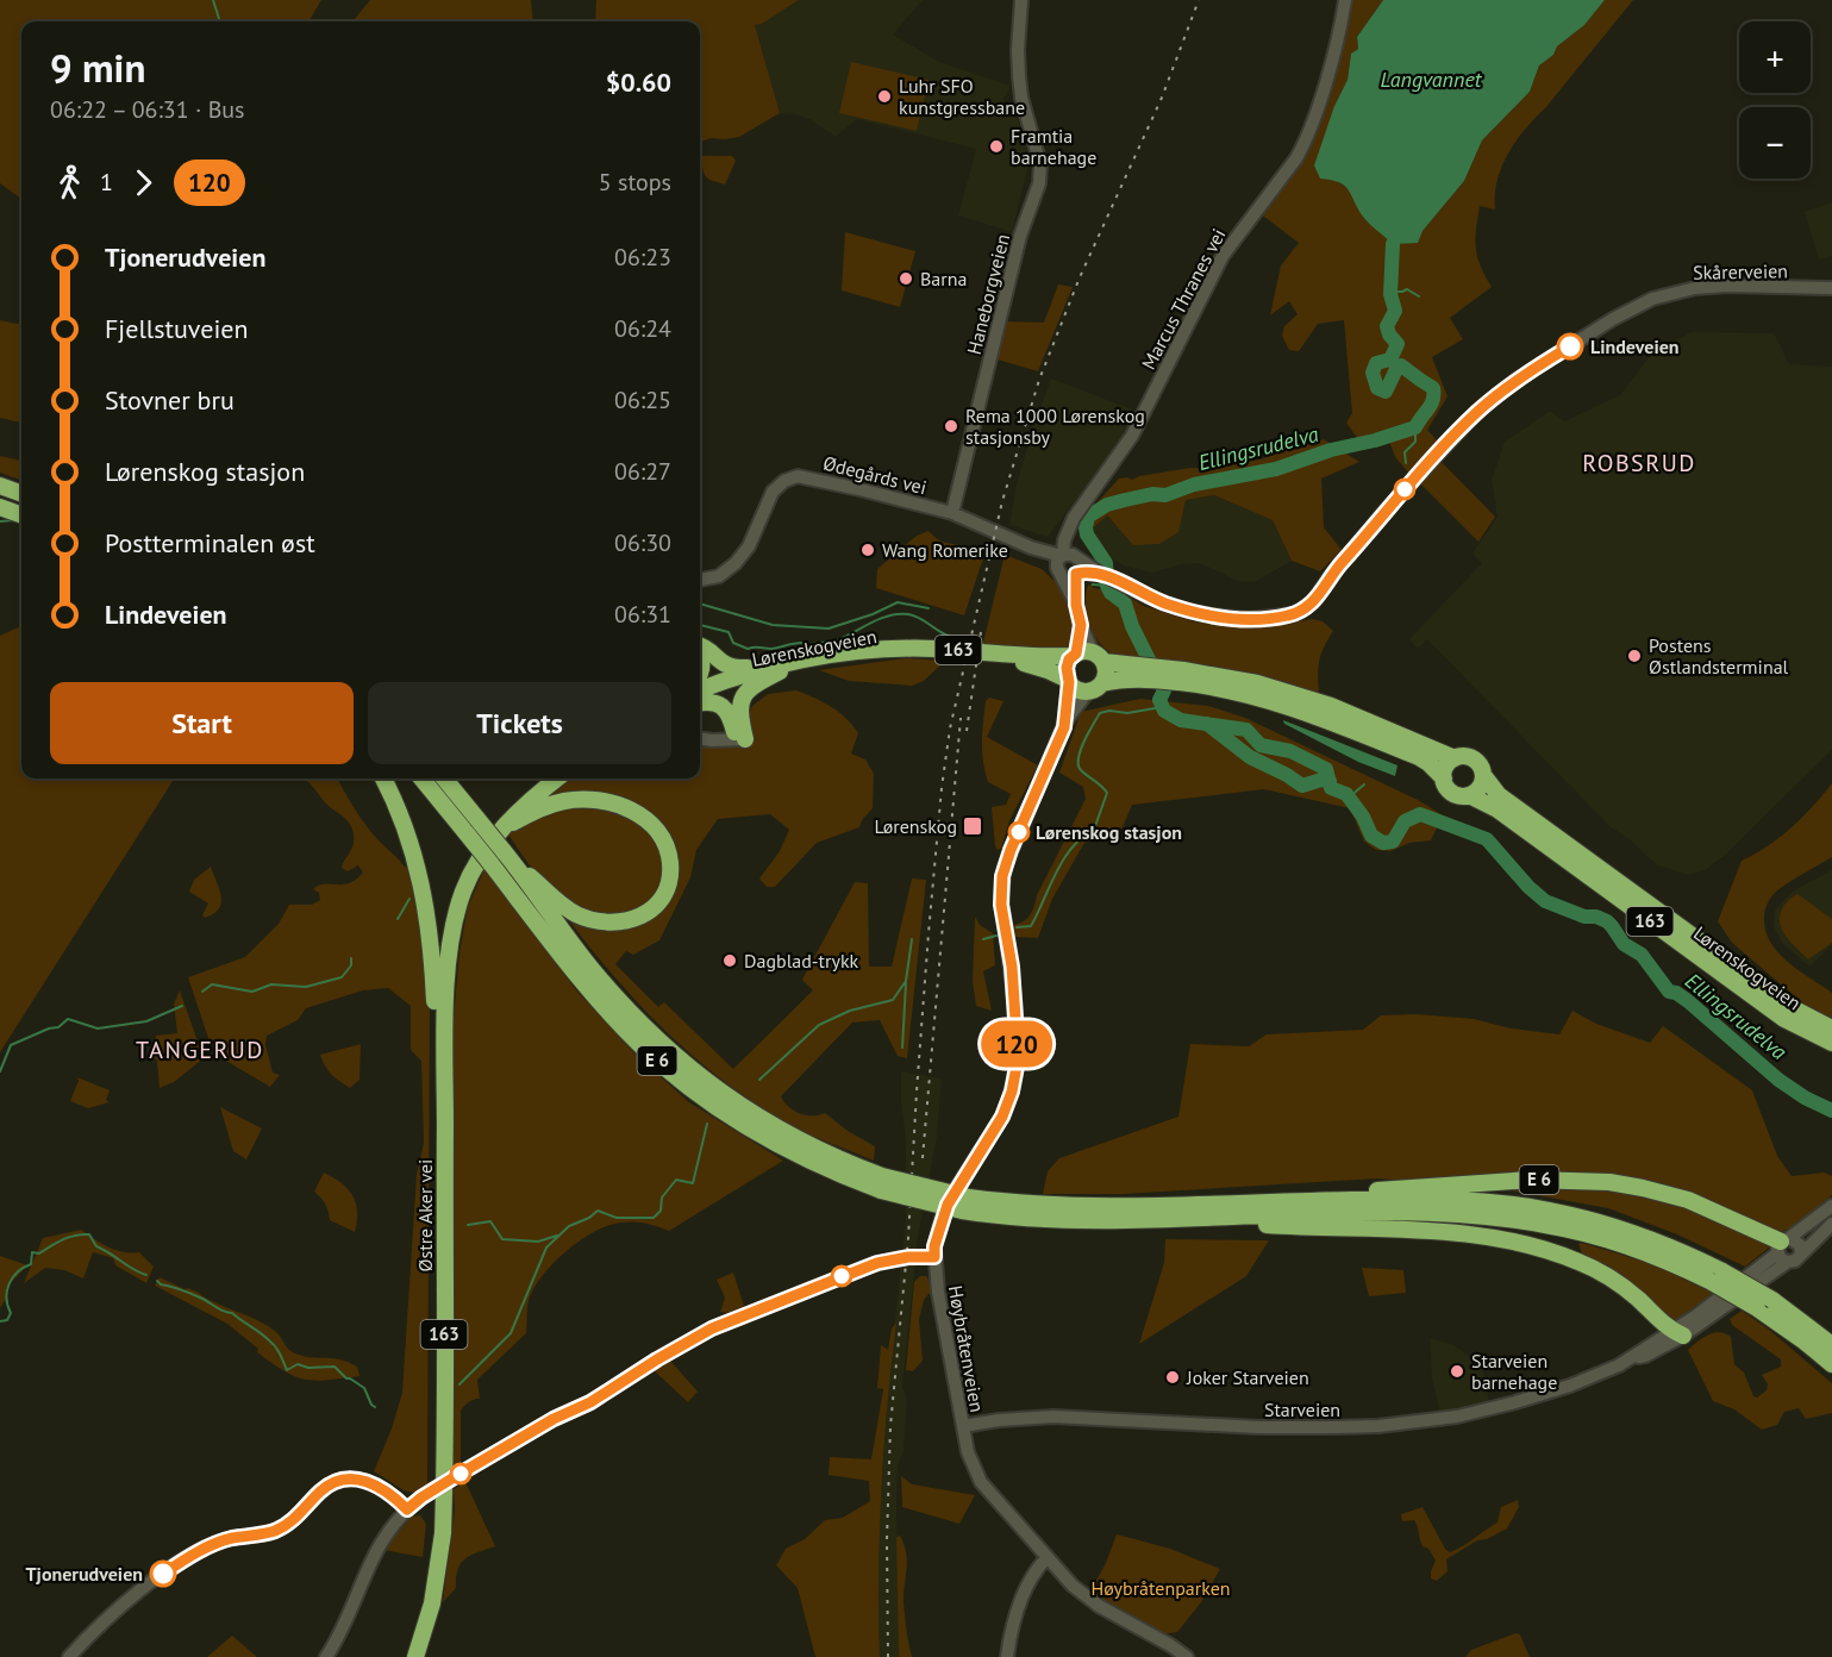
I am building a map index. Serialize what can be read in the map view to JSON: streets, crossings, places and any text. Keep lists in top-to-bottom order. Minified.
{"streets":{"highway":["Lørenskogveien","163","E 6","Østre Aker vei"],"street":["Skårerveien","Haneborgveien","Marcus Thranes vei","Ødegårds vei","Høybråtenveien","Starveien"]},"crossings":[["Skårerveien","Marcus Thranes vei"],["Haneborgveien","Ødegårds vei"],["Marcus Thranes vei","Lørenskogveien"],["Marcus Thranes vei","163"],["Marcus Thranes vei","Høybråtenveien"],["Lørenskogveien","163"],["Lørenskogveien","Høybråtenveien"],["163","Østre Aker vei"],["163","Høybråtenveien"],["E 6","Østre Aker vei"],["E 6","Starveien"],["Høybråtenveien","Starveien"]],"districts":["ROBSRUD","TANGERUD"],"water":["Langvannet","Ellingsrudelva"],"parks":["Høybråtenparken"],"places":{"other":["Luhr SFO kunstgressbane","Framtia barnehage","Barna","Lindeveien","Rema 1000 Lørenskog stasjonsby","Wang Romerike","Postens Østlandsterminal","Lørenskog stasjon","Dagblad-trykk","Starveien barnehage","Joker Starveien","Tjonerudveien"],"transit":["Lørenskog"]},"lines":["bus line 120"],"page":{"on_map":"120","map_buttons":["+","−"],"heading":["9 min","06:22 – 06:31 · Bus","$0.60"],"legs":["1","120","5 stops"],"list":[{"name":"Tjonerudveien","value":"06:23"},{"name":"Fjellstuveien","value":"06:24"},{"name":"Stovner bru","value":"06:25"},{"name":"Lørenskog stasjon","value":"06:27"},{"name":"Postterminalen øst","value":"06:30"},{"name":"Lindeveien","value":"06:31"}],"buttons":["Start","Tickets"]}}
